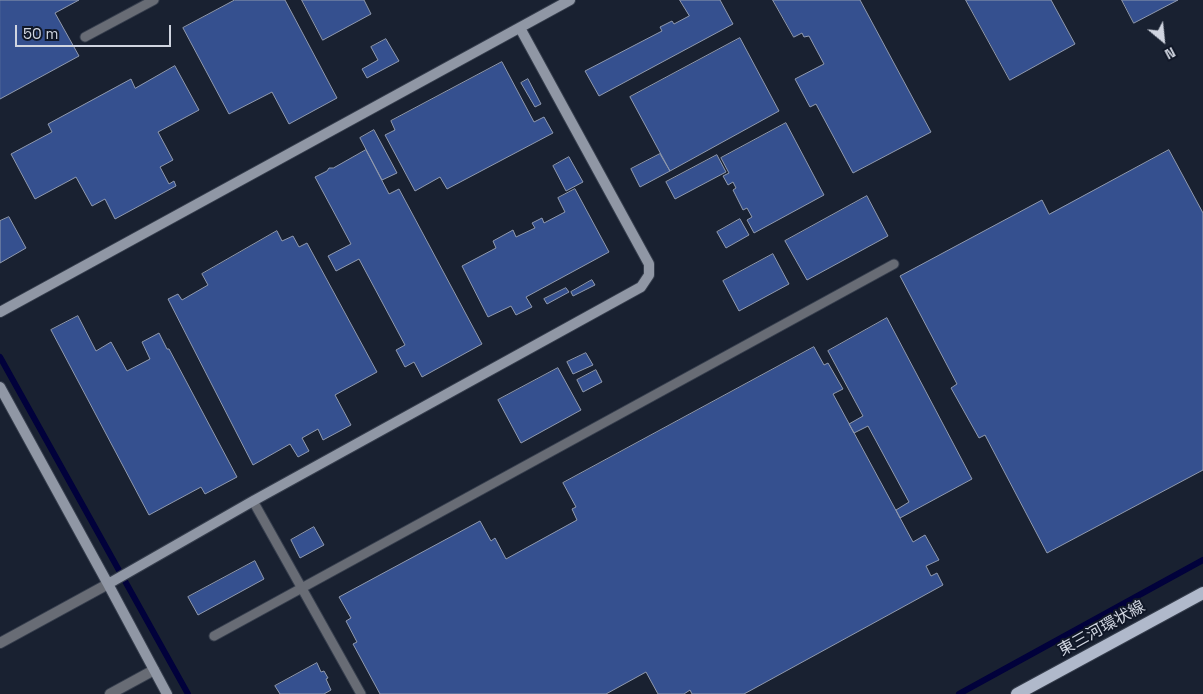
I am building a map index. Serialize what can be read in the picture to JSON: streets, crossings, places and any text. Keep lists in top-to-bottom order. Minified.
{"streets":{"main road":["東三河環状線"]},"scale_bar":"50 m","north":"bottom right"}
